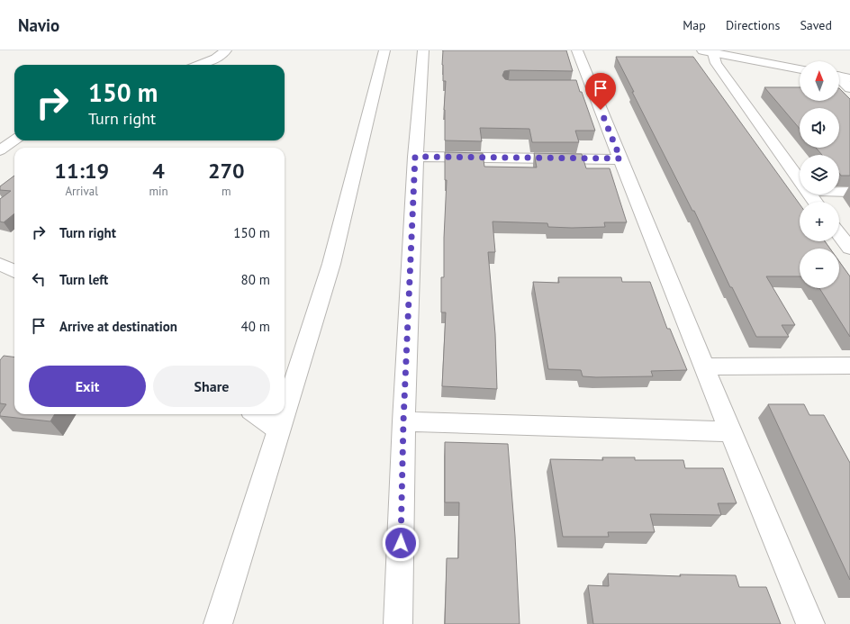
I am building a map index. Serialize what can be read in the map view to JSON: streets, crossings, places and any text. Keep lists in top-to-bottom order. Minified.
{"north":"top","page":{"header":"Navio","nav":["Map","Directions","Saved"],"map_buttons":["+","−"],"turn":["150 m","Turn right"],"eta":["11:19","Arrival","4","min","270","m"],"list":[{"name":"Turn right","value":"150 m"},{"name":"Turn left","value":"80 m"},{"name":"Arrive at destination","value":"40 m"}],"buttons":["Exit","Share"]}}
